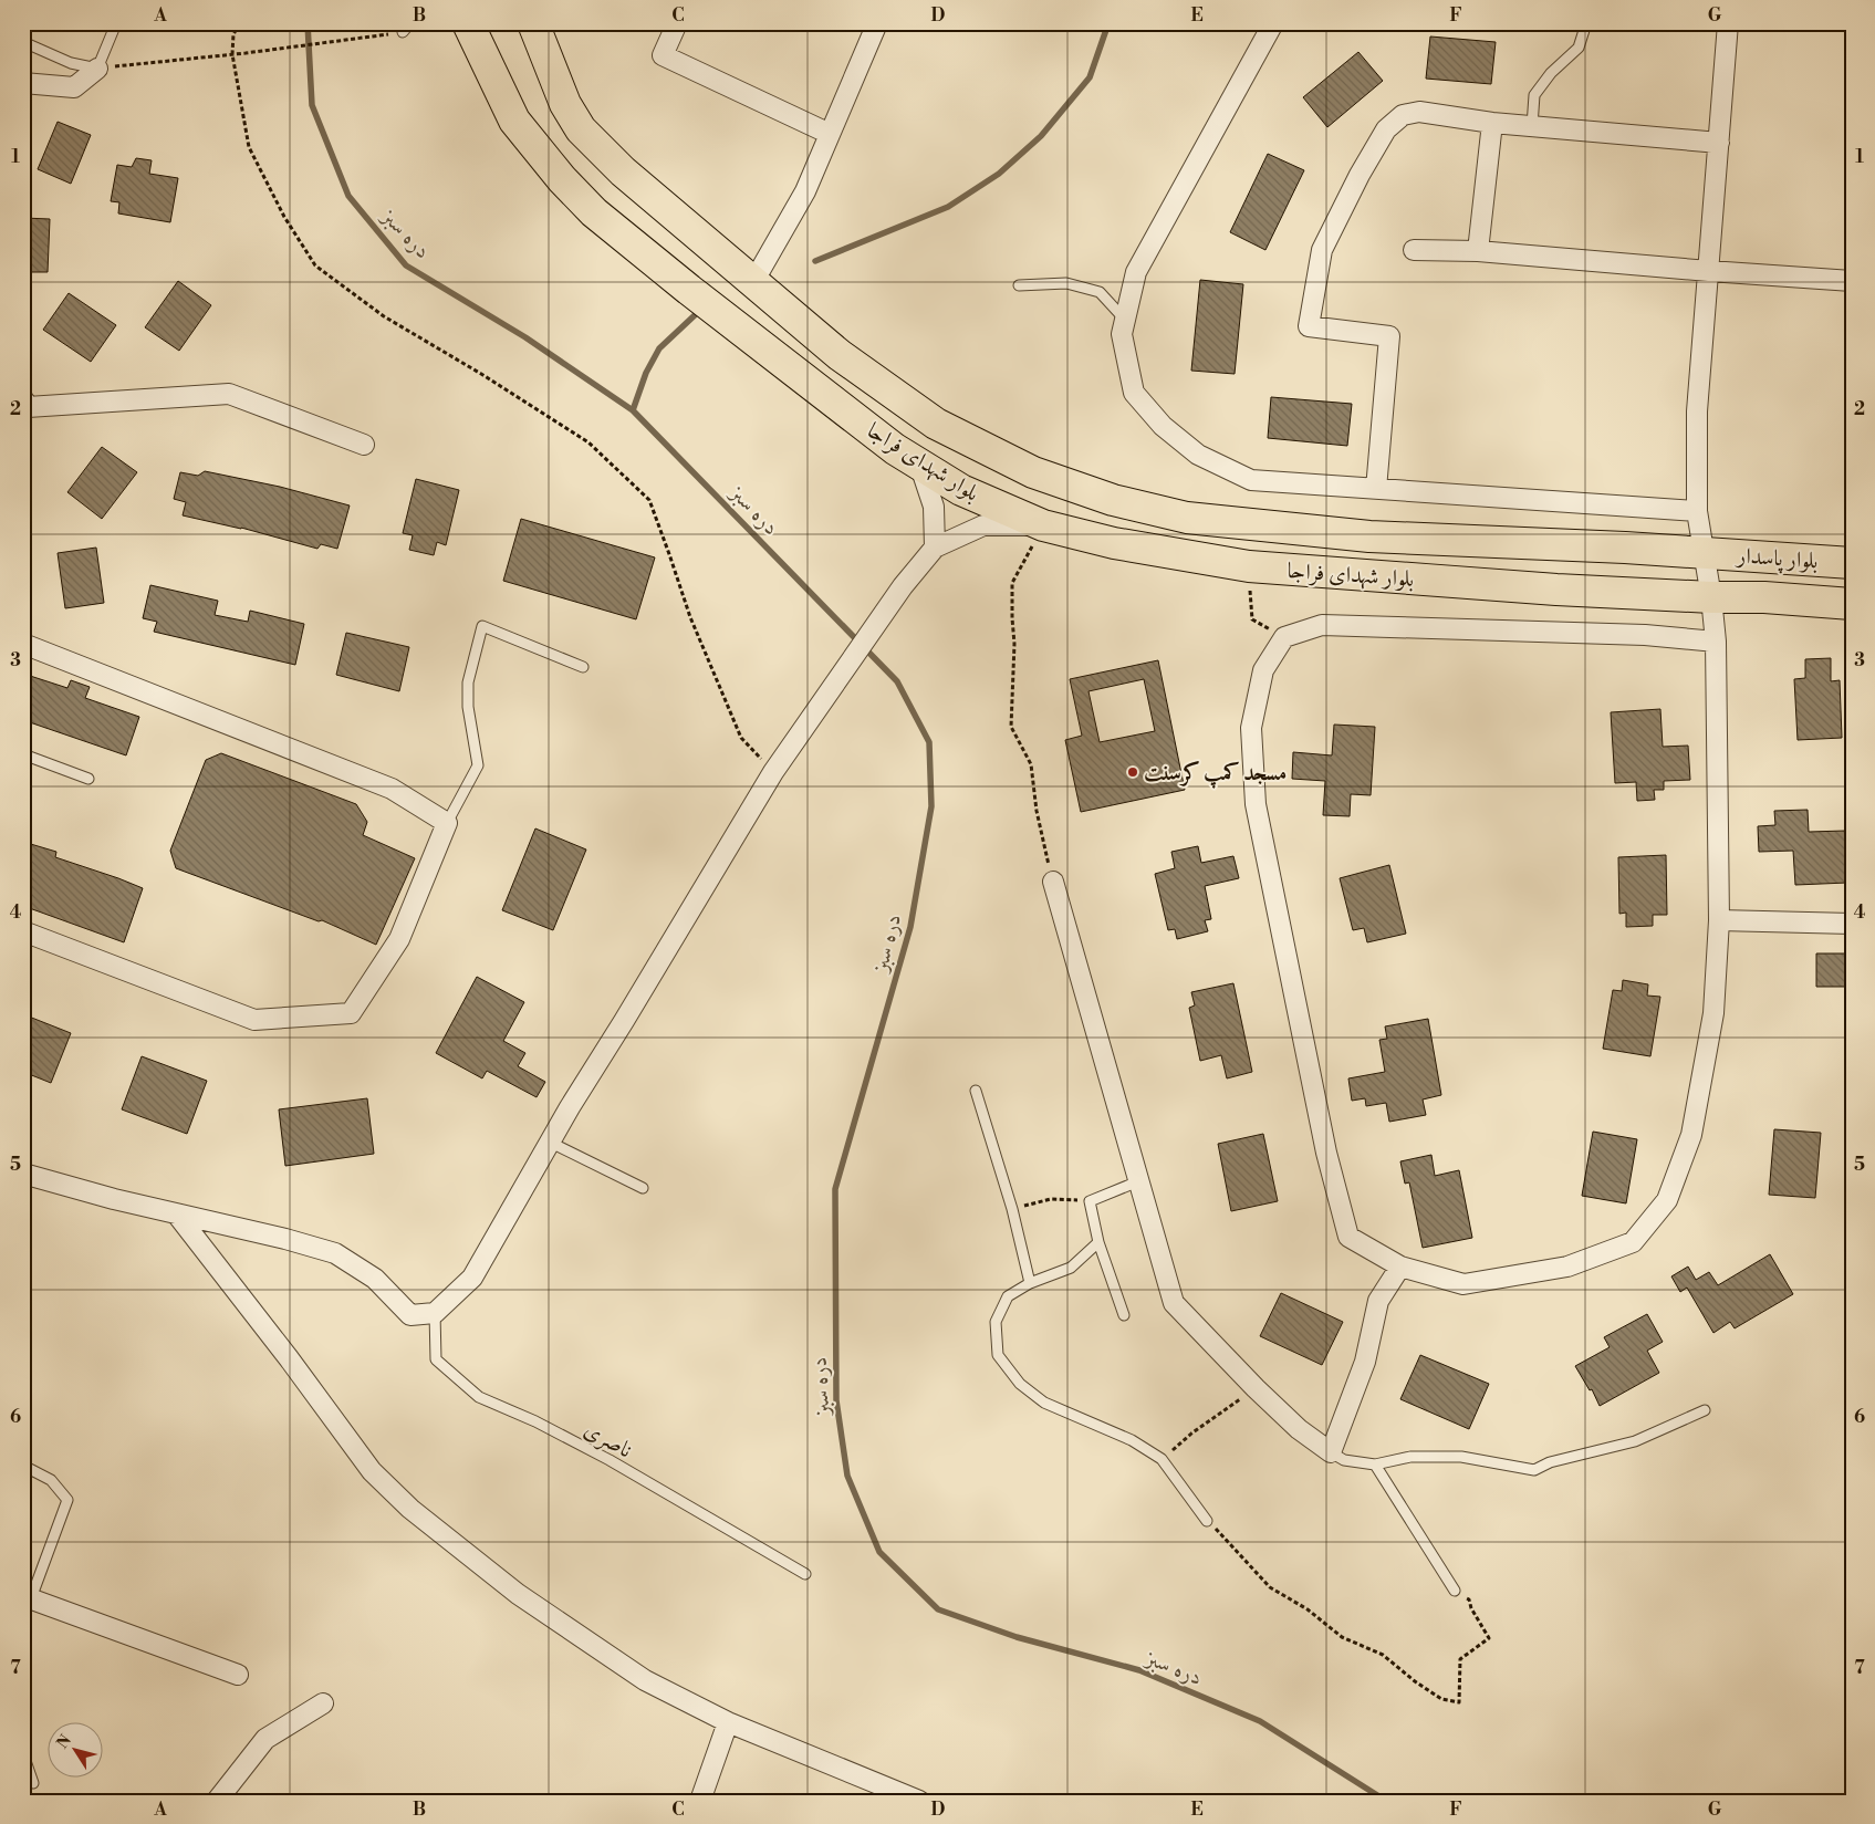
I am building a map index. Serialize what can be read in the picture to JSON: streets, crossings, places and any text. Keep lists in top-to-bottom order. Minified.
{"streets":{"main road":["بلوار شهدای فراجا","بلوار پاسدار"],"lane":["ناصری"]},"crossings":[["بلوار شهدای فراجا","بلوار پاسدار"]],"water":["دره سبز"],"places":["مسجد کمپ کرسنت"],"north":"top left","grid":{"columns":["A","B","C","D","E","F","G"],"rows":["1","2","3","4","5","6","7"]}}
